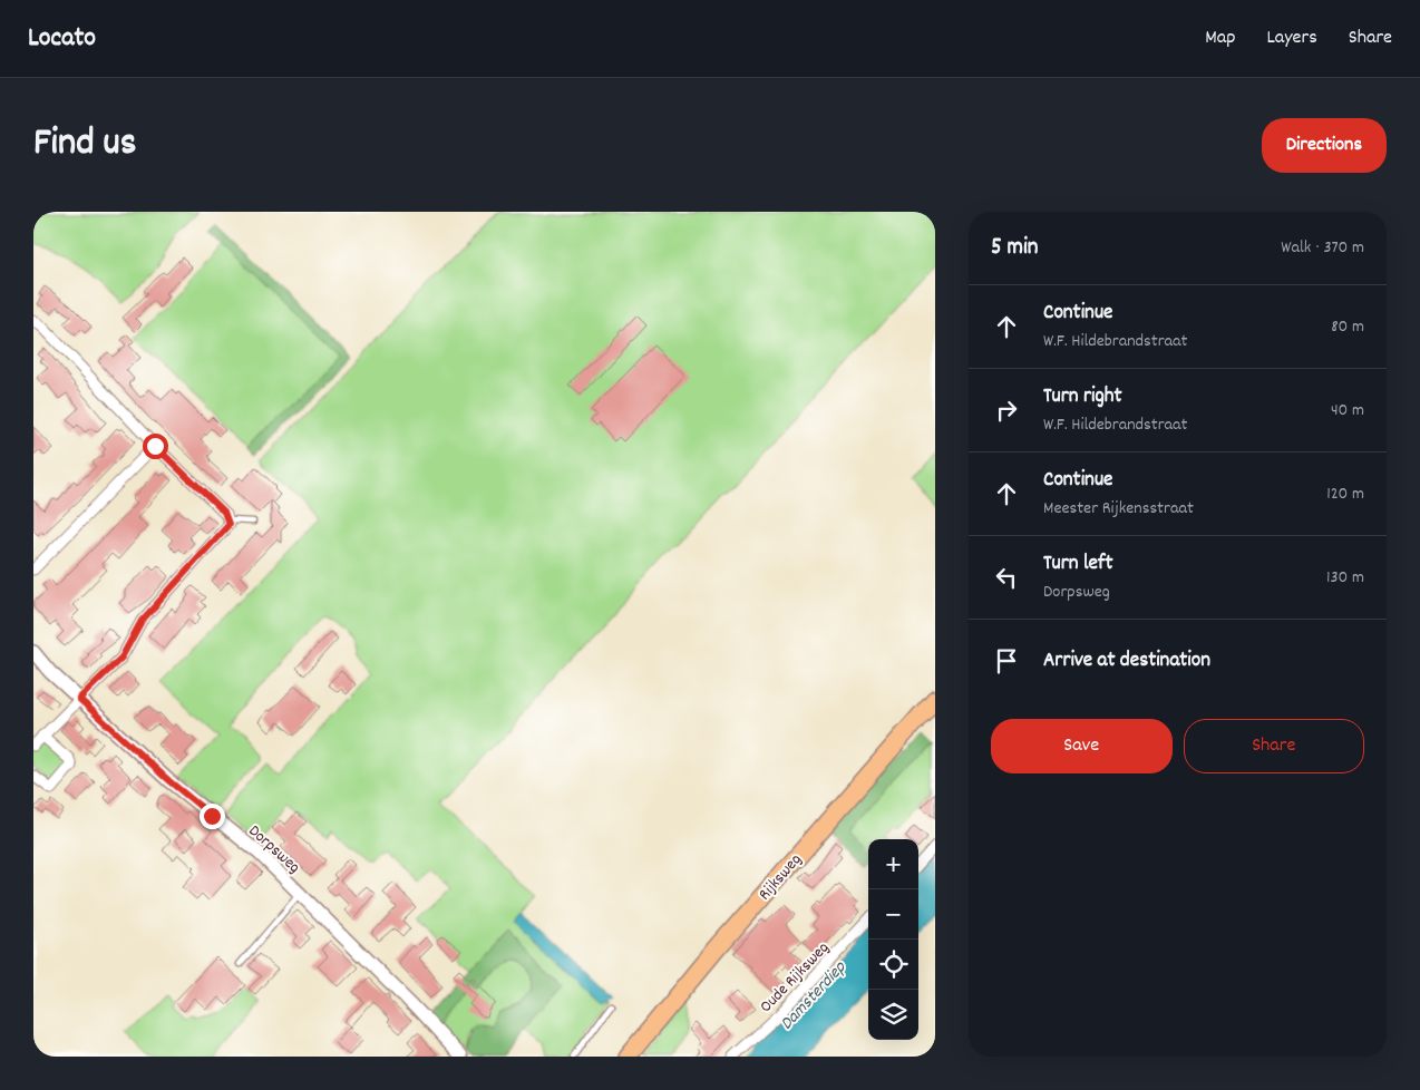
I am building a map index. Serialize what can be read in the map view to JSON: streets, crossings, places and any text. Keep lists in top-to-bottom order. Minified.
{"streets":{"main road":["Rijksweg"],"street":["Dorpsweg","Oude Rijksweg"]},"water":["Damsterdiep"],"page":{"header":"Locato","nav":["Map","Layers","Share"],"title":"Find us","buttons":["Directions",["Save","Share"]],"heading":["5 min","Walk · 370 m"],"list":[["Continue","W.F. Hildebrandstraat","80 m"],["Turn right","W.F. Hildebrandstraat","40 m"],["Continue","Meester Rijkensstraat","120 m"],["Turn left","Dorpsweg","130 m"],"Arrive at destination"],"map_buttons":["+","−"]}}
